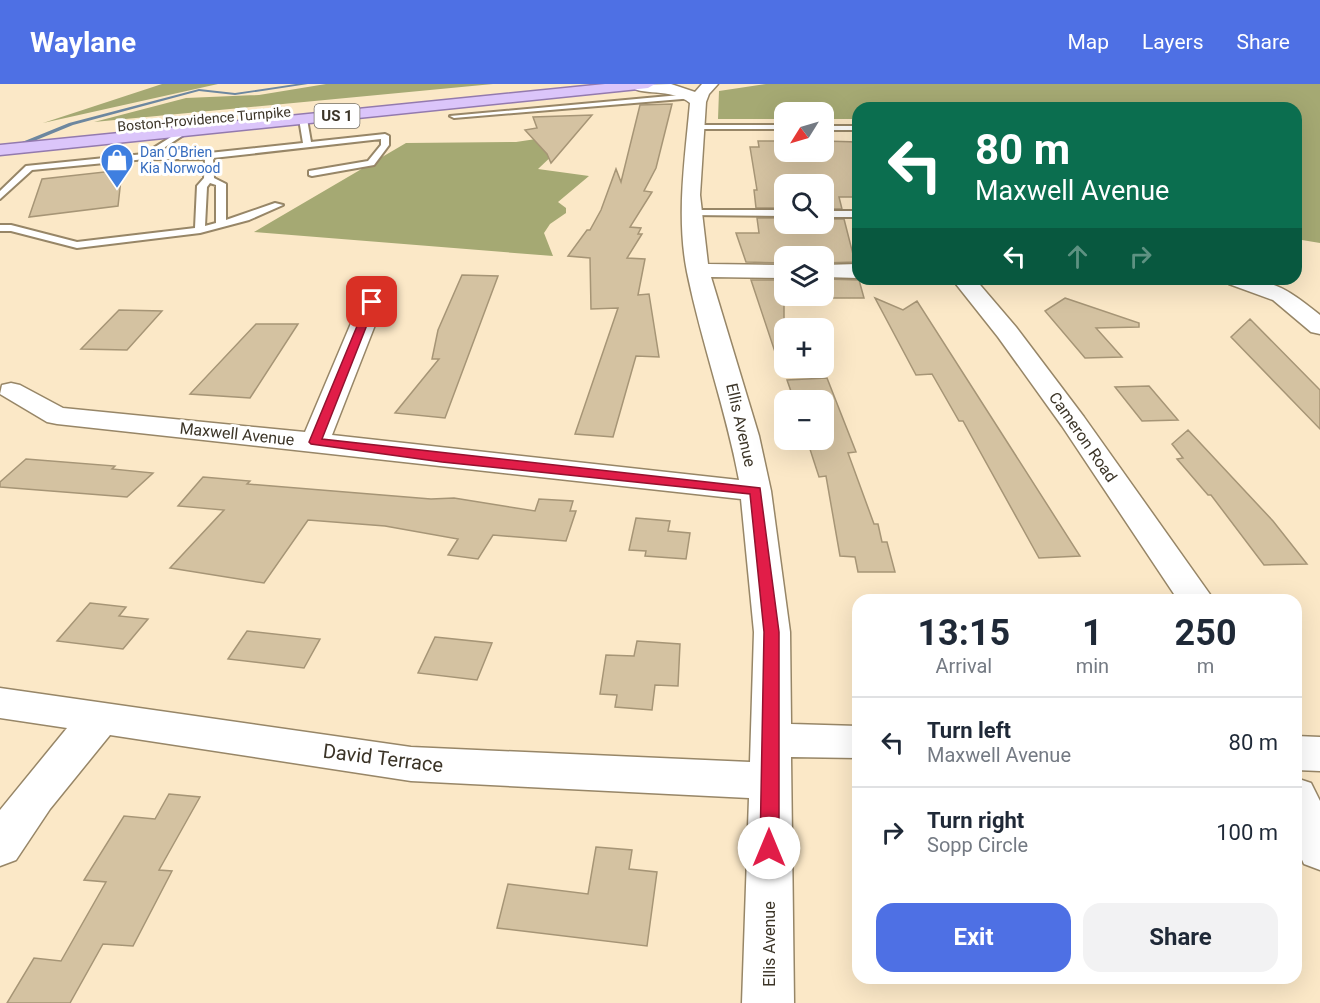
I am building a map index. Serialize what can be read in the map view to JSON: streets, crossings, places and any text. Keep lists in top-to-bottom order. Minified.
{"streets":{"main road":["US 1","Boston-Providence Turnpike"],"street":["Ellis Avenue","Maxwell Avenue","Cameron Road","David Terrace"]},"crossings":[["Ellis Avenue","Maxwell Avenue"],["Ellis Avenue","David Terrace"]],"places":{"shop":["Dan O'Brien Kia Norwood"]},"north":"bottom left","page":{"header":"Waylane","nav":["Map","Layers","Share"],"map_buttons":["+","−"],"turn":["80 m","Maxwell Avenue"],"eta":["13:15","Arrival","1","min","250","m"],"list":[{"name":"Turn left","note":"Maxwell Avenue","value":"80 m"},{"name":"Turn right","note":"Sopp Circle","value":"100 m"}],"buttons":["Exit","Share"]}}
